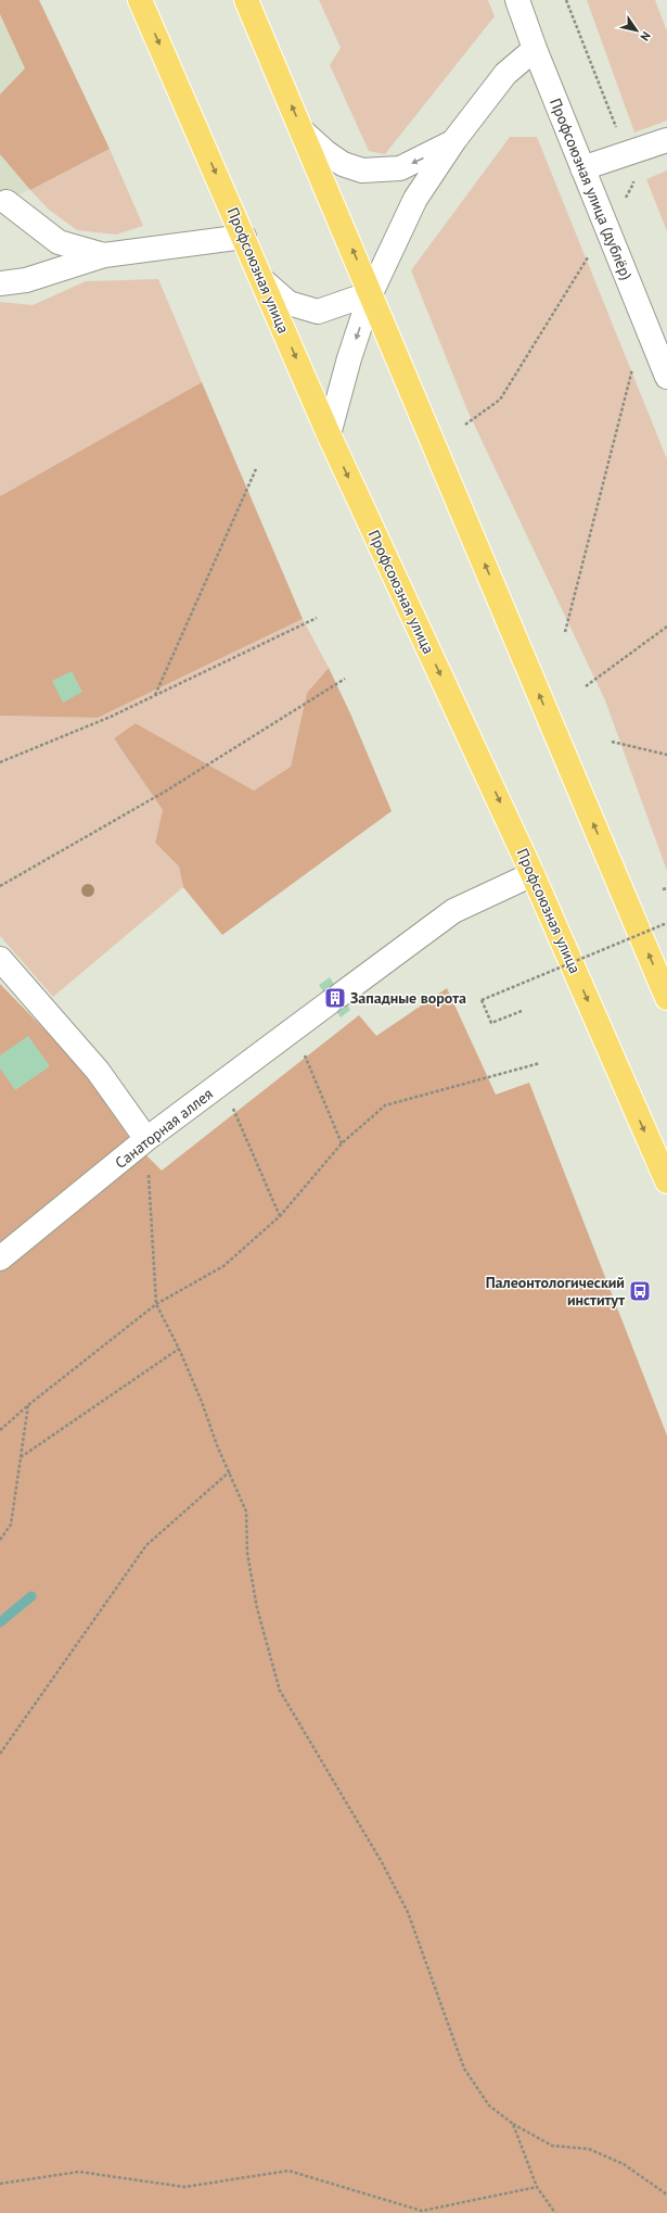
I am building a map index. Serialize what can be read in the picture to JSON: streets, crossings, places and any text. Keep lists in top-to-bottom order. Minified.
{"streets":{"main road":["Профсоюзная улица"],"street":["Профсоюзная улица (дублёр)","Санаторная аллея"]},"crossings":[["Профсоюзная улица","Санаторная аллея"]],"places":{"building":["Западные ворота"],"bus stop":["Палеонтологический институт"]},"north":"bottom right"}
